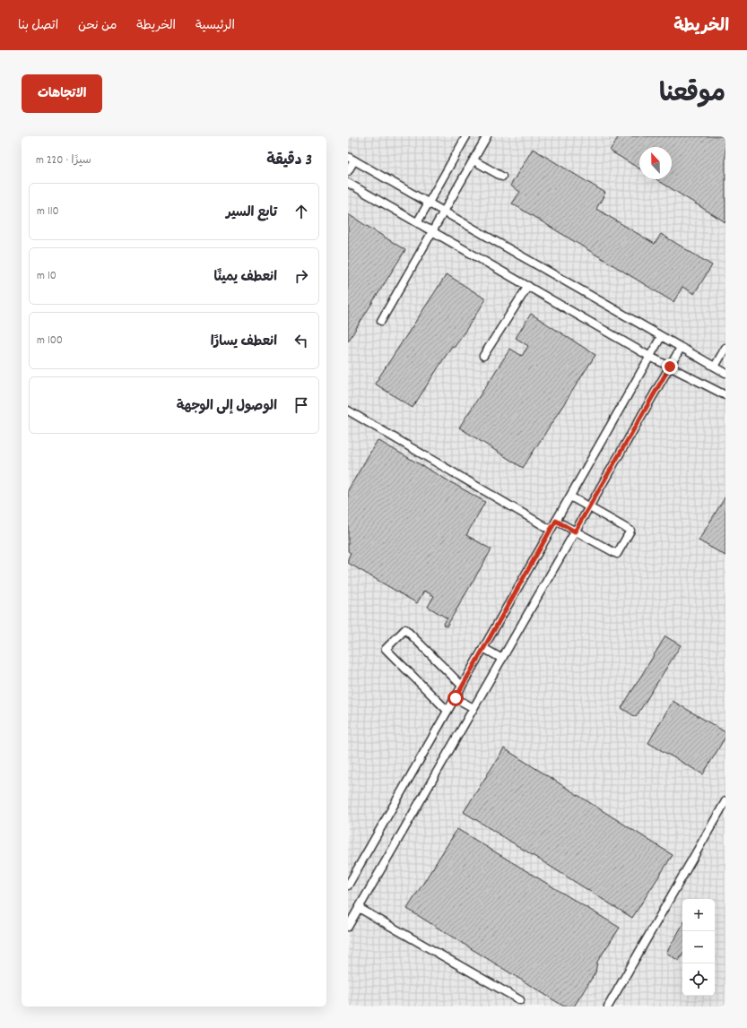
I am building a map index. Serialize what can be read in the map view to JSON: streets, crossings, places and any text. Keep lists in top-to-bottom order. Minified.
{"north":"top","page":{"header":"الخريطة","nav":["الرئيسية","الخريطة","من نحن","اتصل بنا"],"title":"موقعنا","buttons":"الاتجاهات","heading":["3 دقيقة","سيرًا · 220 m"],"list":[["تابع السير","110 m"],["انعطف يمينًا","10 m"],["انعطف يسارًا","100 m"],"الوصول إلى الوجهة"],"map_buttons":["+","−"]}}
